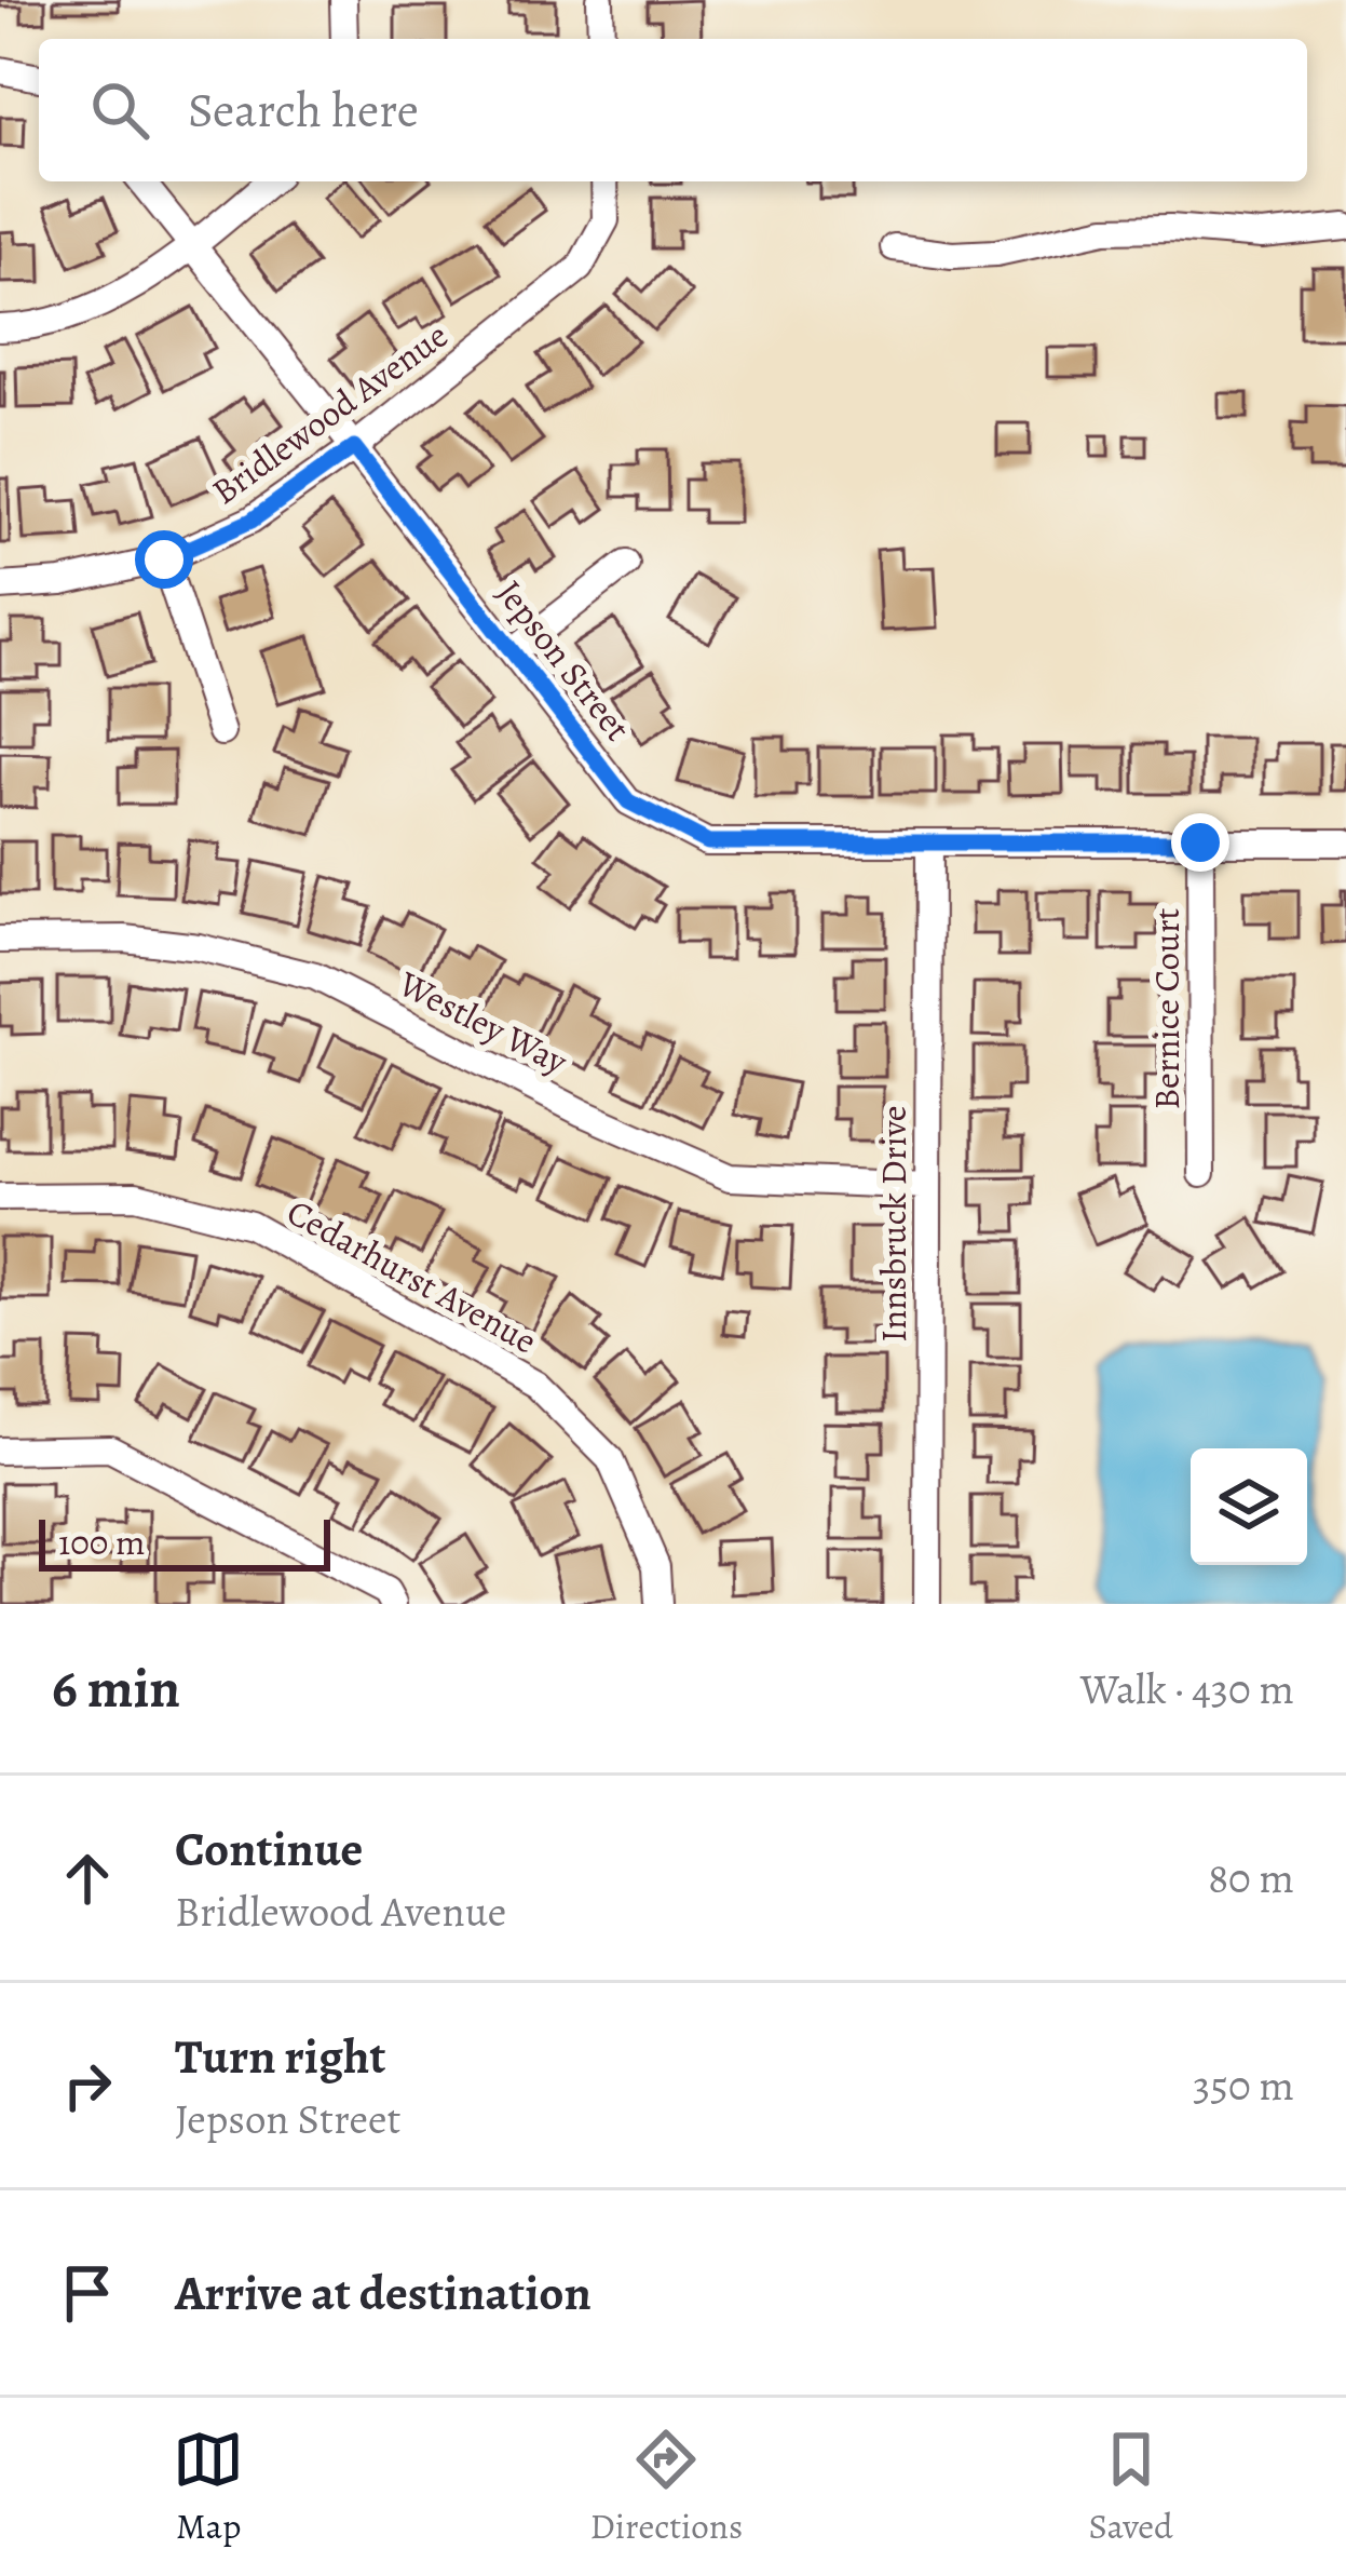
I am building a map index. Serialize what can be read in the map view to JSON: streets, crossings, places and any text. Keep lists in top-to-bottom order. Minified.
{"streets":{"street":["Bridlewood Avenue","Jepson Street","Bernice Court","Westley Way","Innsbruck Drive","Cedarhurst Avenue"]},"crossings":[["Bridlewood Avenue","Jepson Street"],["Jepson Street","Bernice Court"],["Jepson Street","Innsbruck Drive"],["Westley Way","Innsbruck Drive"]],"scale_bar":"100 m","page":{"search":"Search here","scale":"100 m","heading":["6 min","Walk · 430 m"],"list":[["Continue","Bridlewood Avenue","80 m"],["Turn right","Jepson Street","350 m"],"Arrive at destination"],"nav":["Map","Directions","Saved"]}}
